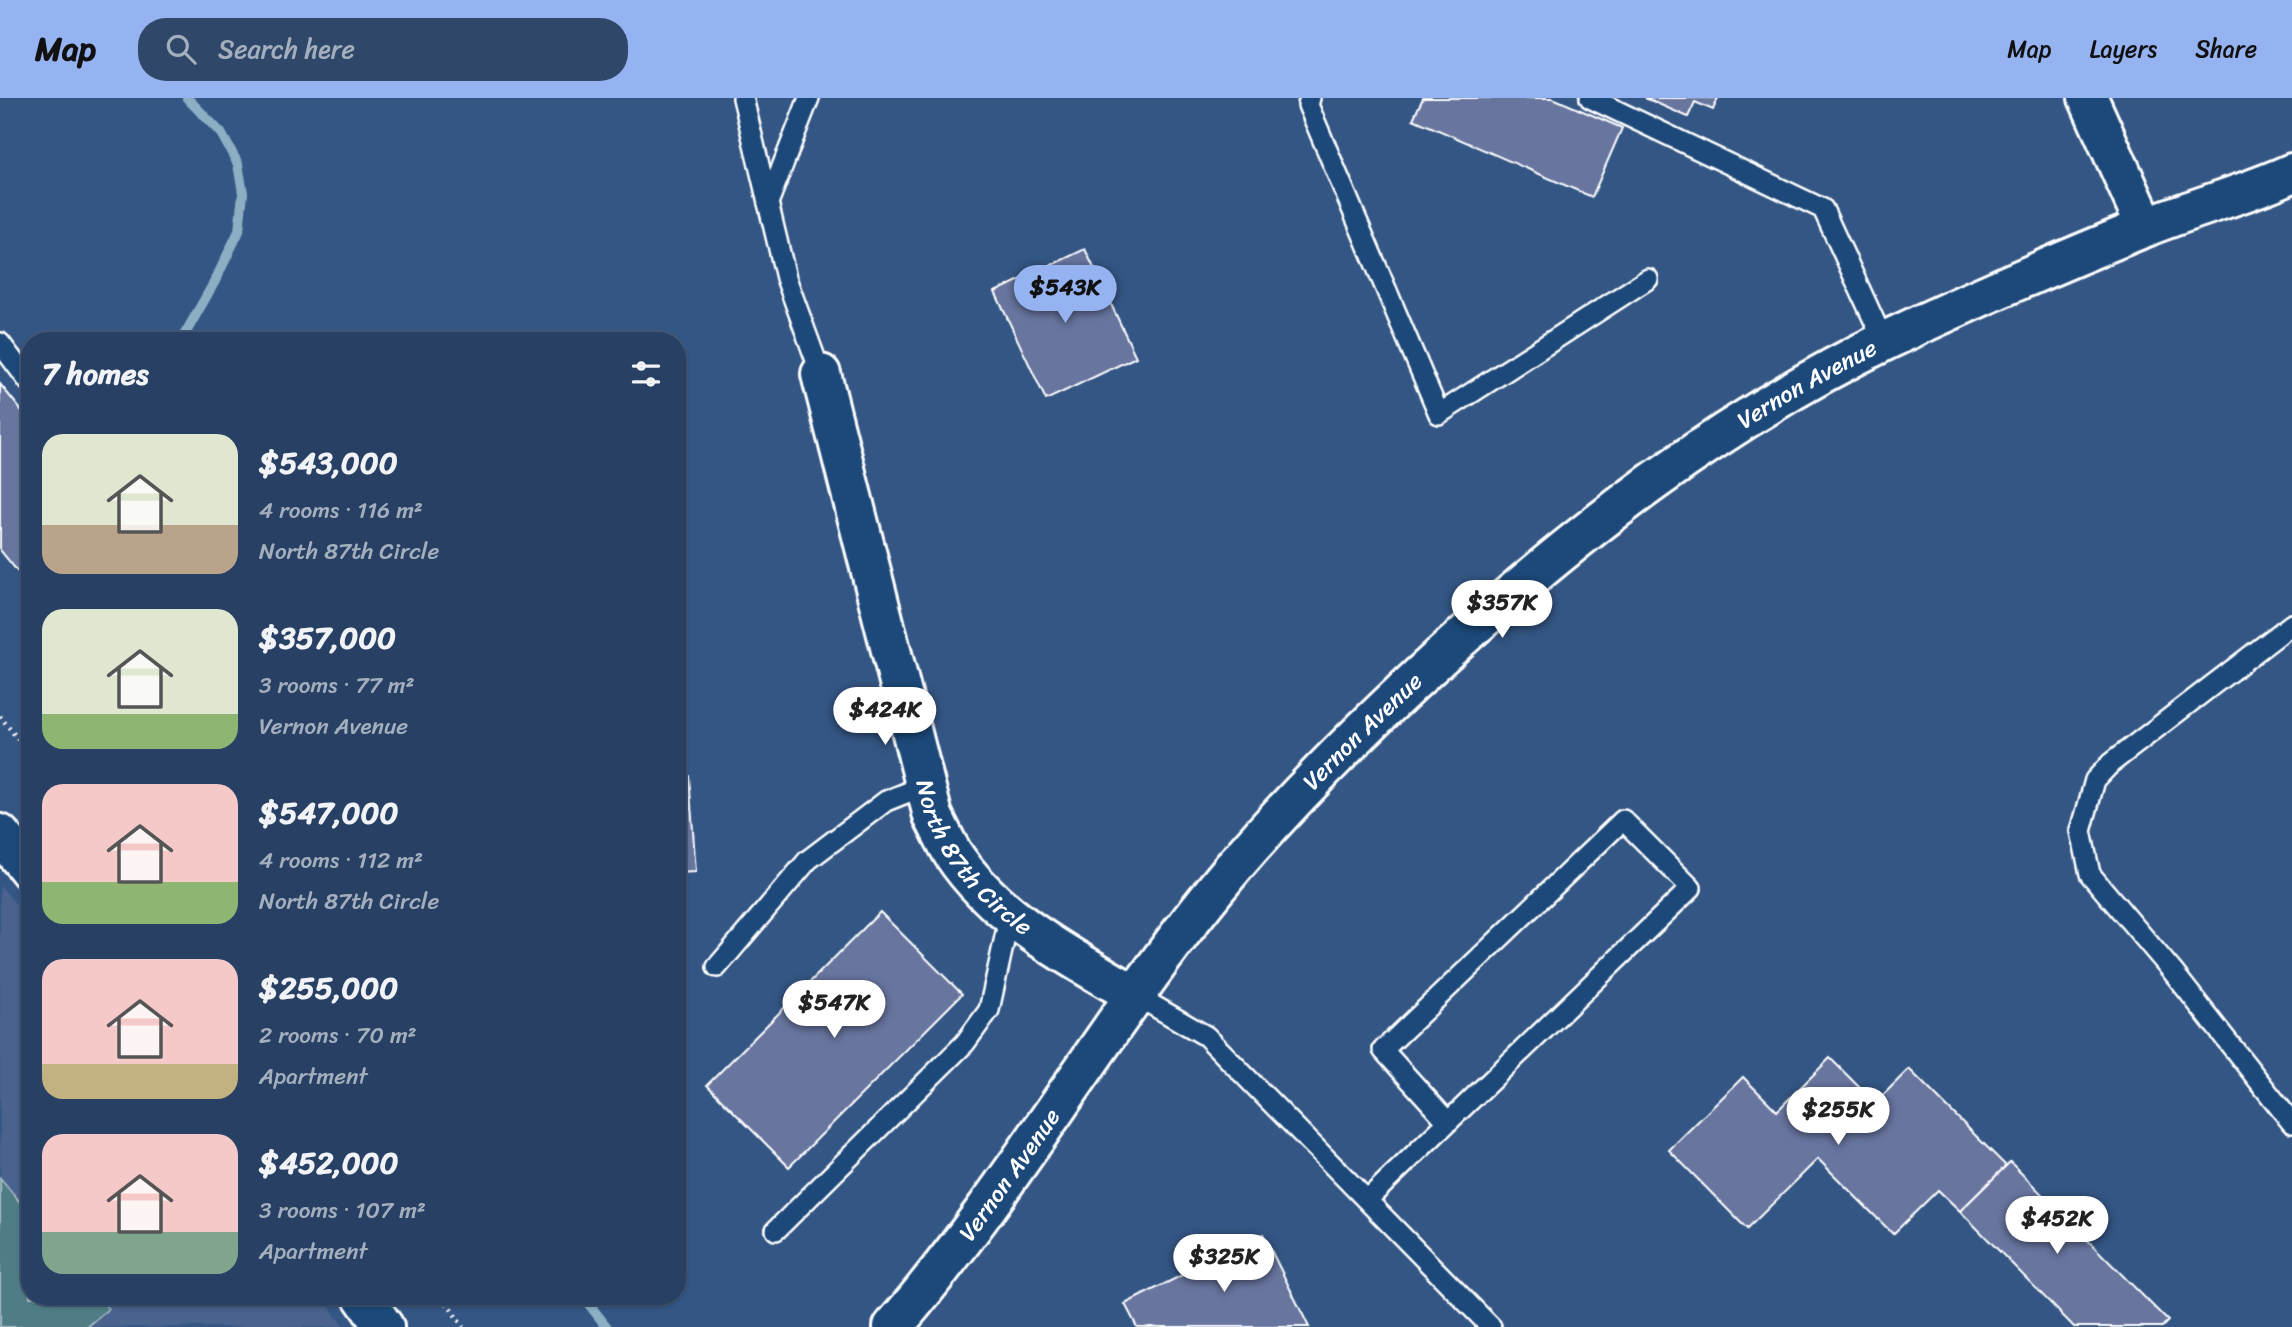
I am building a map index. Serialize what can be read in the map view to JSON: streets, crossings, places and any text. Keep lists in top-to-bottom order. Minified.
{"streets":{"street":["Vernon Avenue","North 87th Circle"]},"crossings":[["Vernon Avenue","North 87th Circle"]],"page":{"header":"Map","search":"Search here","nav":["Map","Layers","Share"],"price":["$543K","$357K","$424K","$547K","$255K","$452K","$325K"],"heading":"7 homes","list":[{"name":"$543,000","note":"4 rooms · 116 m² · North 87th Circle"},{"name":"$357,000","note":"3 rooms · 77 m² · Vernon Avenue"},{"name":"$547,000","note":"4 rooms · 112 m² · North 87th Circle"},{"name":"$255,000","note":"2 rooms · 70 m² · Apartment"},{"name":"$452,000","note":"3 rooms · 107 m² · Apartment"}]}}
